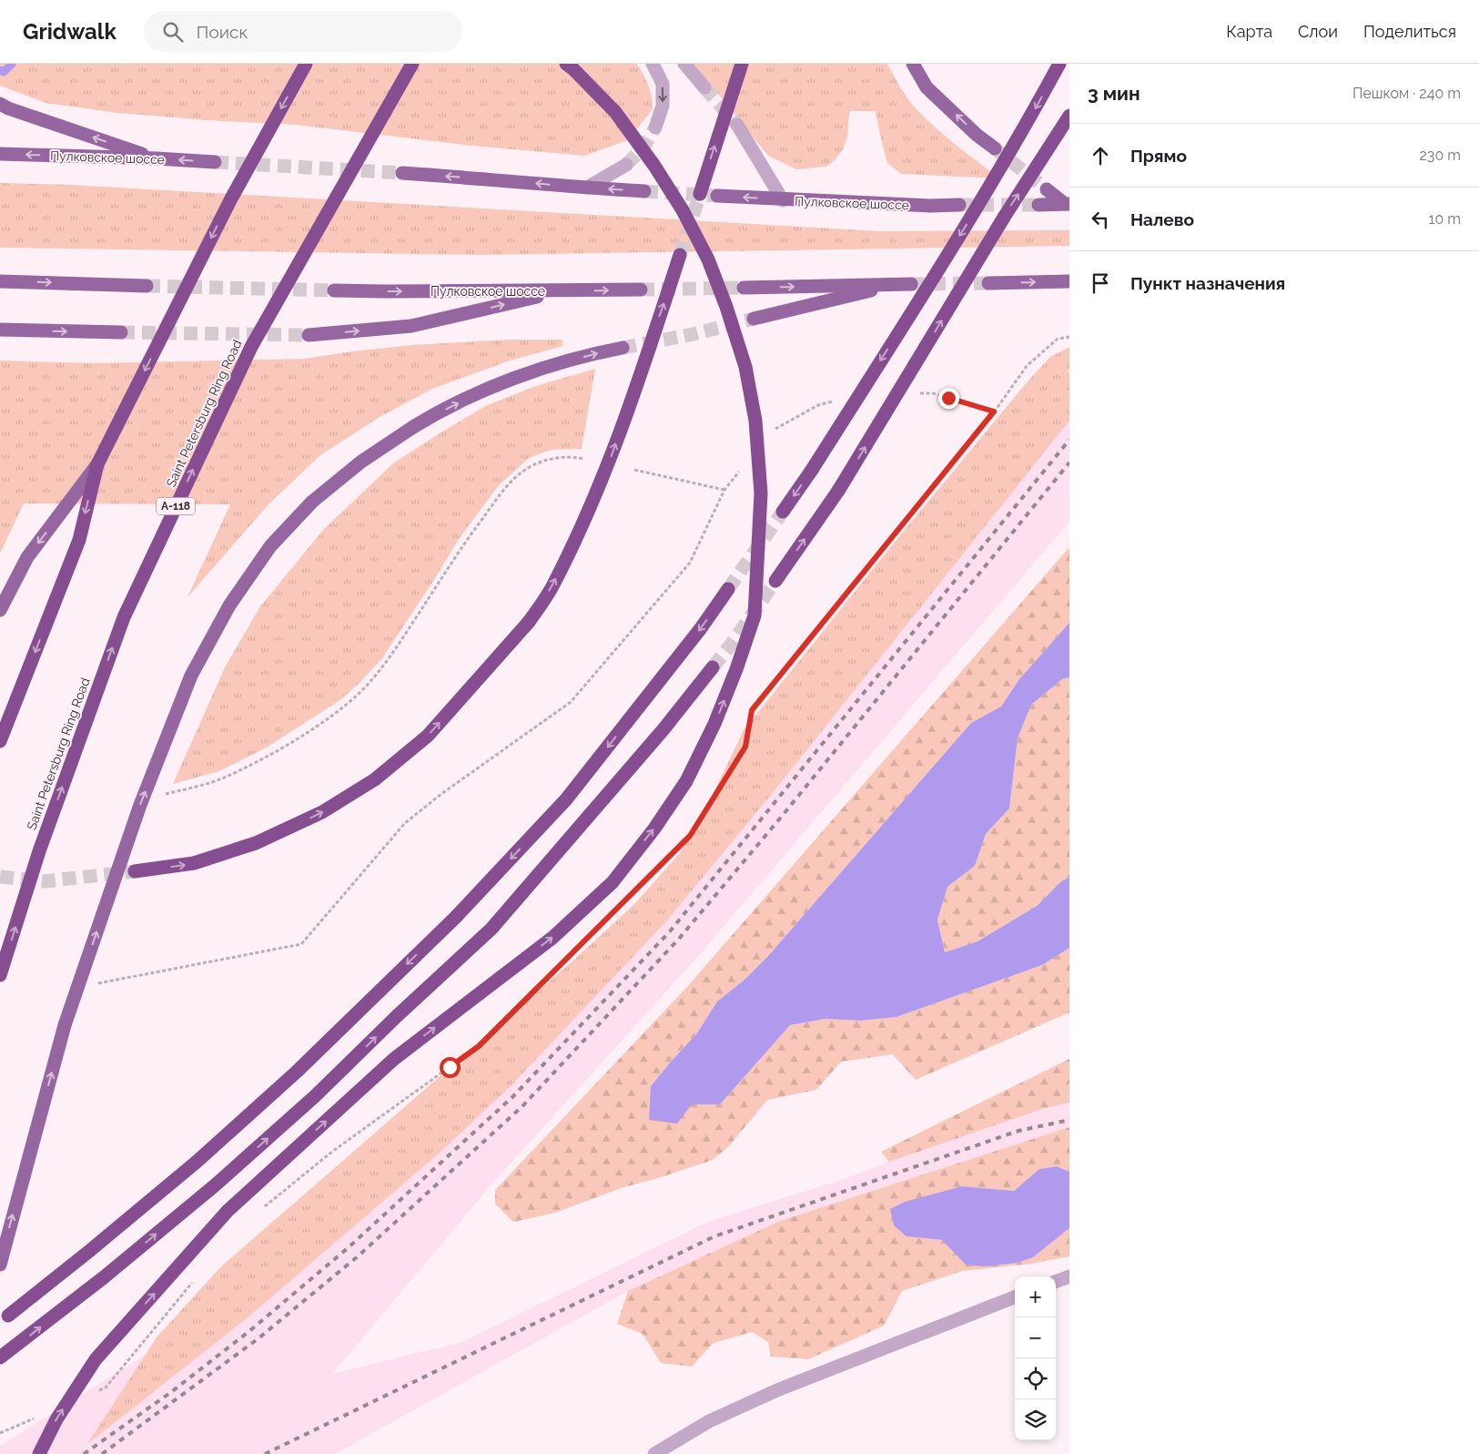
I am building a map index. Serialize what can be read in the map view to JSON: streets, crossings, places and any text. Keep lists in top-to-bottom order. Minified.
{"streets":{"highway":["Saint Petersburg Ring Road","А-118"],"main road":["Пулковское шоссе"]},"page":{"header":"Gridwalk","search":"Поиск","nav":["Карта","Слои","Поделиться"],"heading":["3 мин","Пешком · 240 m"],"list":[["Прямо","230 m"],["Налево","10 m"],"Пункт назначения"],"map_buttons":["+","−"]}}
